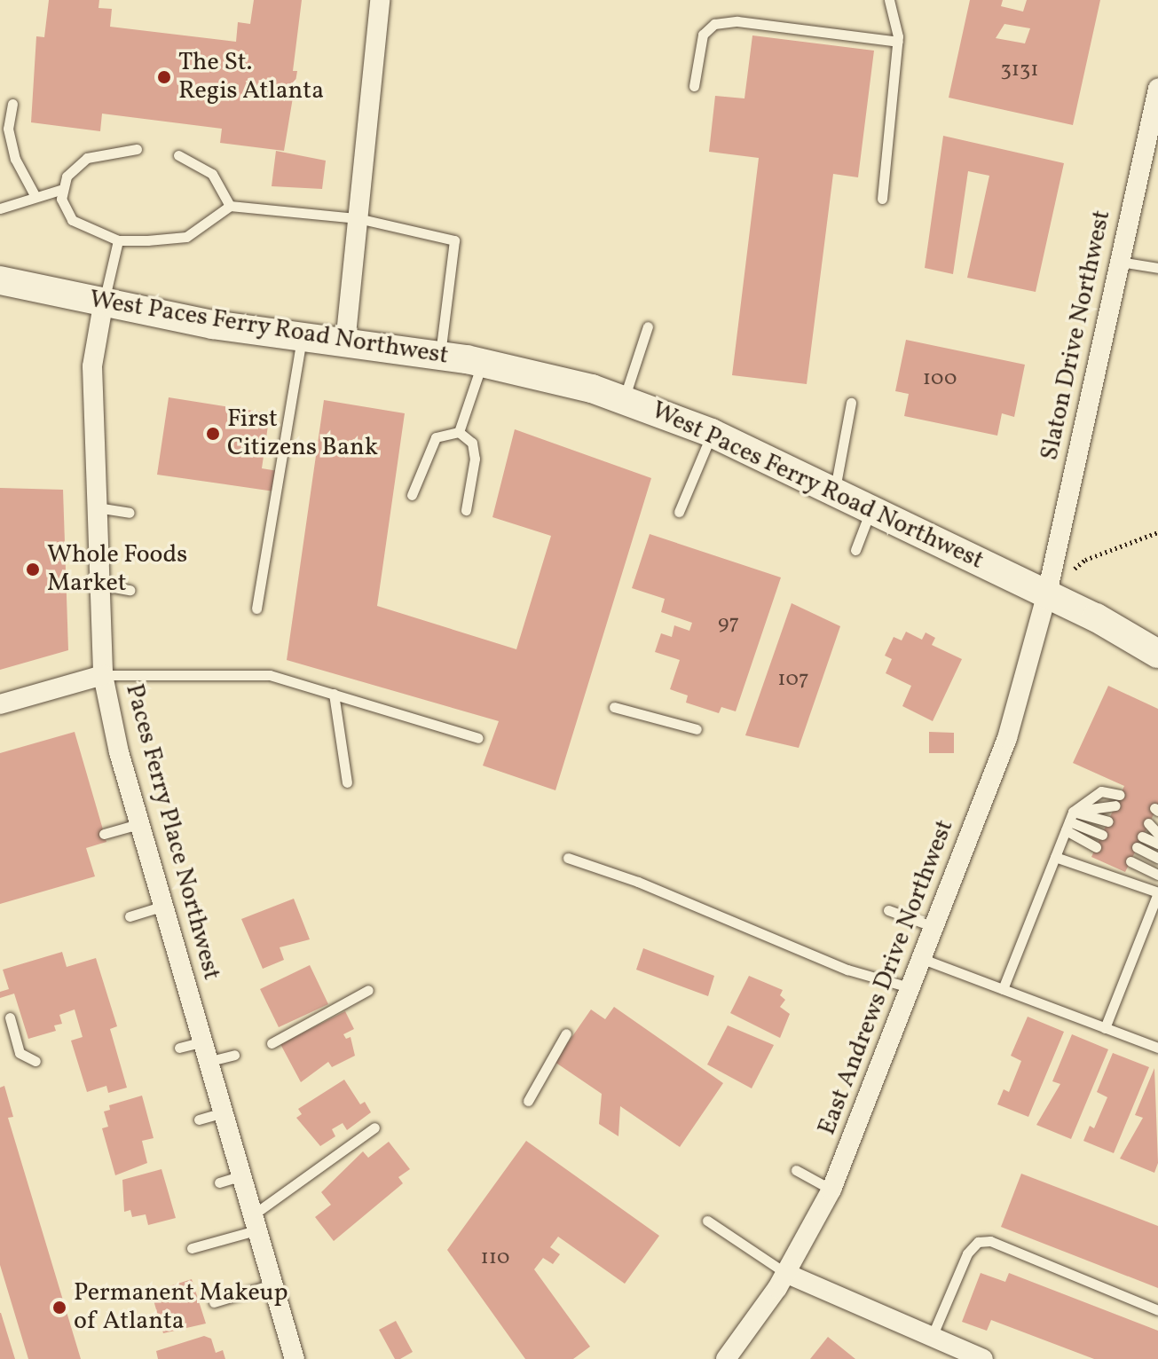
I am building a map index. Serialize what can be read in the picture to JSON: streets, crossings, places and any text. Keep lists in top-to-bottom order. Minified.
{"streets":{"main road":["West Paces Ferry Road Northwest"],"street":["Slaton Drive Northwest","Paces Ferry Place Northwest","East Andrews Drive Northwest"]},"crossings":[["West Paces Ferry Road Northwest","Slaton Drive Northwest"],["West Paces Ferry Road Northwest","Paces Ferry Place Northwest"],["West Paces Ferry Road Northwest","East Andrews Drive Northwest"],["Slaton Drive Northwest","East Andrews Drive Northwest"]],"places":["The St. Regis Atlanta","First Citizens Bank","Whole Foods Market","Permanent Makeup of Atlanta"],"house_numbers":["3131","100","97","107","110"]}
